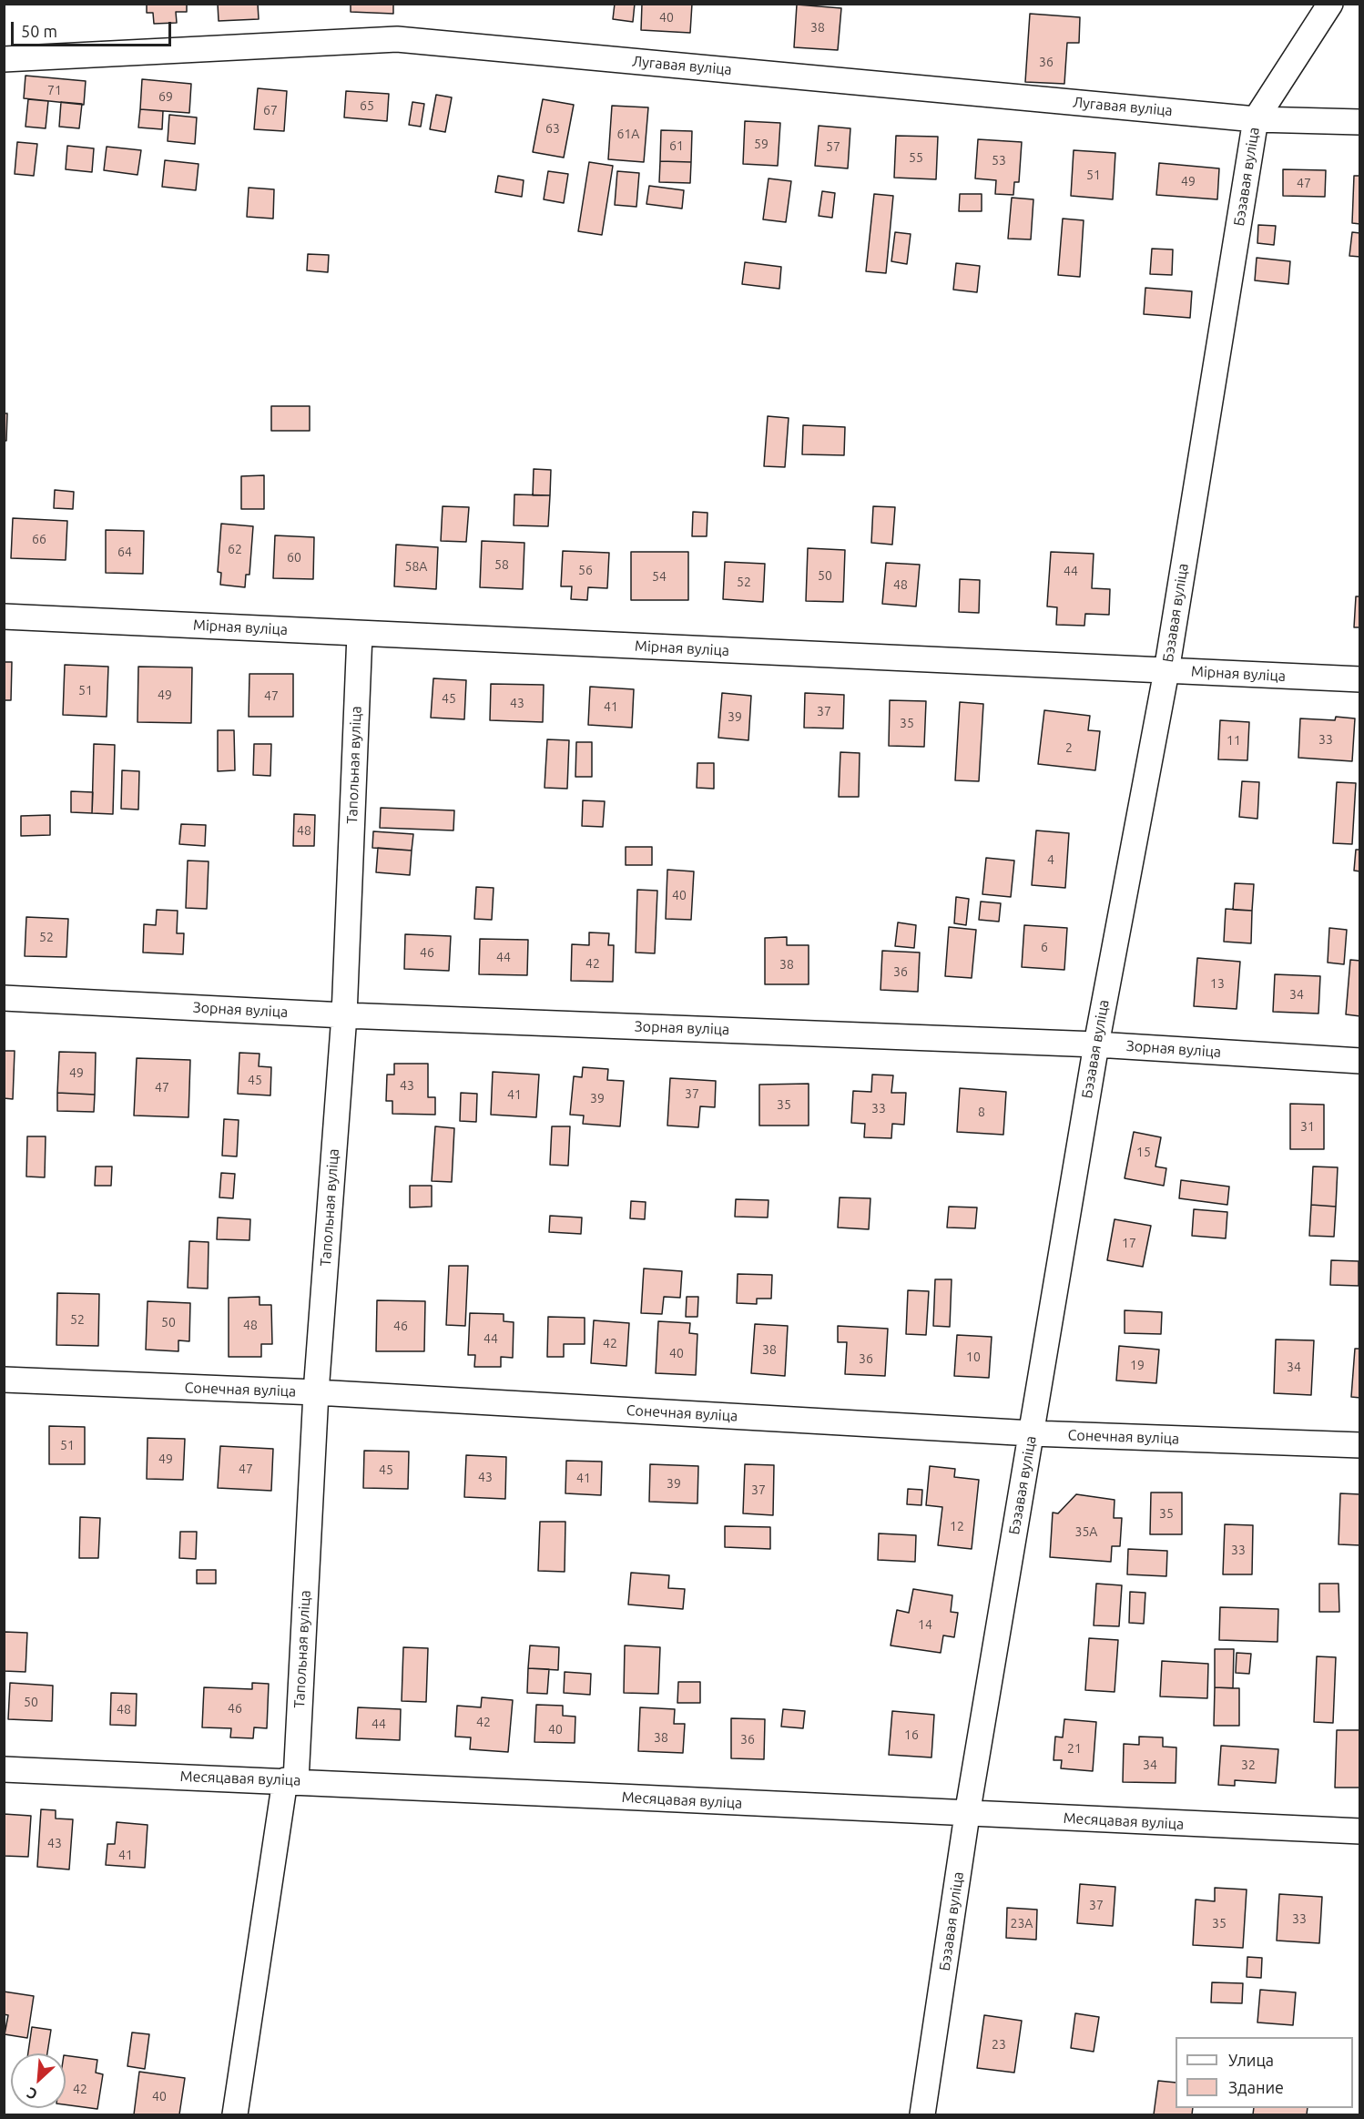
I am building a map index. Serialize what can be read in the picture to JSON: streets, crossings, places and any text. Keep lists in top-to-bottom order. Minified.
{"streets":{"street":["Лугавая вуліца","Бэзавая вуліца","Мірная вуліца","Тапольная вуліца","Зорная вуліца","Сонечная вуліца","Месяцавая вуліца"]},"crossings":[["Лугавая вуліца","Бэзавая вуліца"],["Бэзавая вуліца","Мірная вуліца"],["Бэзавая вуліца","Зорная вуліца"],["Бэзавая вуліца","Сонечная вуліца"],["Бэзавая вуліца","Месяцавая вуліца"],["Мірная вуліца","Тапольная вуліца"],["Тапольная вуліца","Зорная вуліца"],["Тапольная вуліца","Сонечная вуліца"],["Тапольная вуліца","Месяцавая вуліца"]],"house_numbers":["40","38","36","71","69","65","67","63","61А","59","61","57","55","53","51","49","47","66","62","64","60","58","58А","56","44","50","54","52","48","51","49","47","45","43","41","37","39","35","33","11","2","48","4","40","52","6","46","44","42","38","36","13","34","49","45","43","47","37","41","39","35","33","8","31","15","17","52","50","48","46","44","42","38","40","10","36","19","34","51","49","47","45","43","41","39","37","35","12","35А","33","14","50","46","48","42","44","40","16","38","36","21","34","32","43","41","37","33","23А","35","23","42","40"],"legend":["Улица","Здание"],"scale_bar":"50 m","north":"bottom left"}
